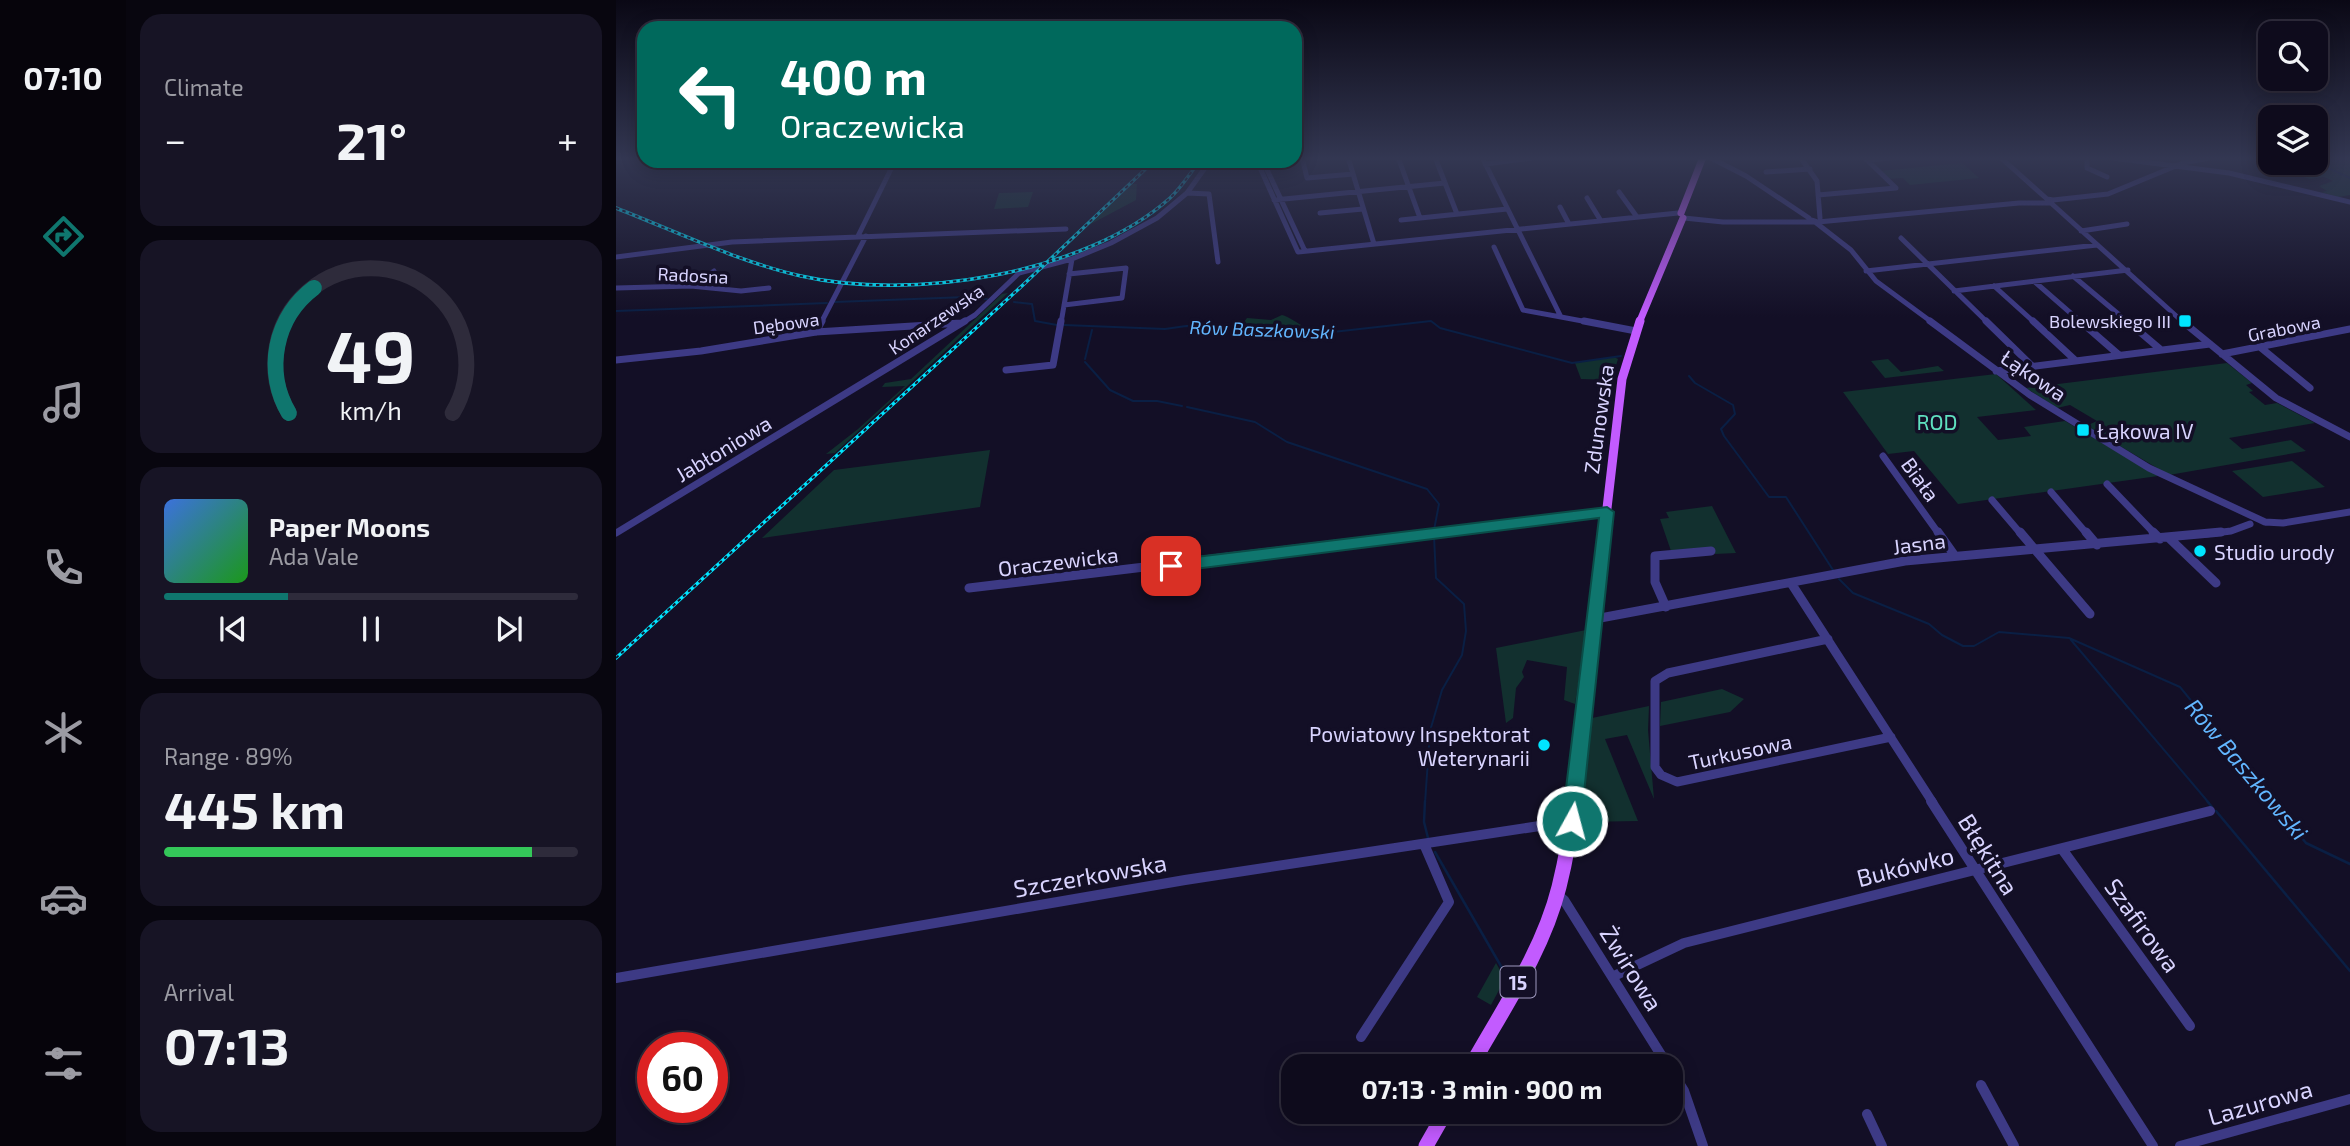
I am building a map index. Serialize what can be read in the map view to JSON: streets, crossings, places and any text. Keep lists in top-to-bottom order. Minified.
{"streets":{"main road":["Zdunowska","15"],"street":["Radosna","Konarzewska","Dębowa","Grabowa","Łąkowa","Jabłoniowa","Biała","Jasna","Oraczewicka","Turkusowa","Błękitna","Bukówko","Szczerkowska","Szafirowa","Żwirowa","Lazurowa"]},"crossings":[["Konarzewska","Dębowa"],["Konarzewska","Jabłoniowa"],["Łąkowa","Jasna"],["Zdunowska","Jasna"],["Zdunowska","Oraczewicka"],["Zdunowska","Szczerkowska"],["Zdunowska","Żwirowa"],["Biała","Jasna"],["Jasna","Błękitna"],["Turkusowa","Błękitna"],["Błękitna","Bukówko"],["Bukówko","Szafirowa"],["Bukówko","Żwirowa"]],"water":["Rów Baszkowski"],"parks":["ROD"],"places":{"transit":["Bolewskiego III","Łąkowa IV"],"other":["Studio urody","Powiatowy Inspektorat Weterynarii"]},"page":{"tabs":"07:10","tile":["Climate",["Range · 89%","445 km"],["Arrival","07:13"]],"turn":["400 m","Oraczewicka"],"heat":["−","21°","+"],"song":["Paper Moons","Ada Vale"],"limit":"60","trip":"07:13 · 3 min · 900 m","gauge":["49","km/h"]}}
